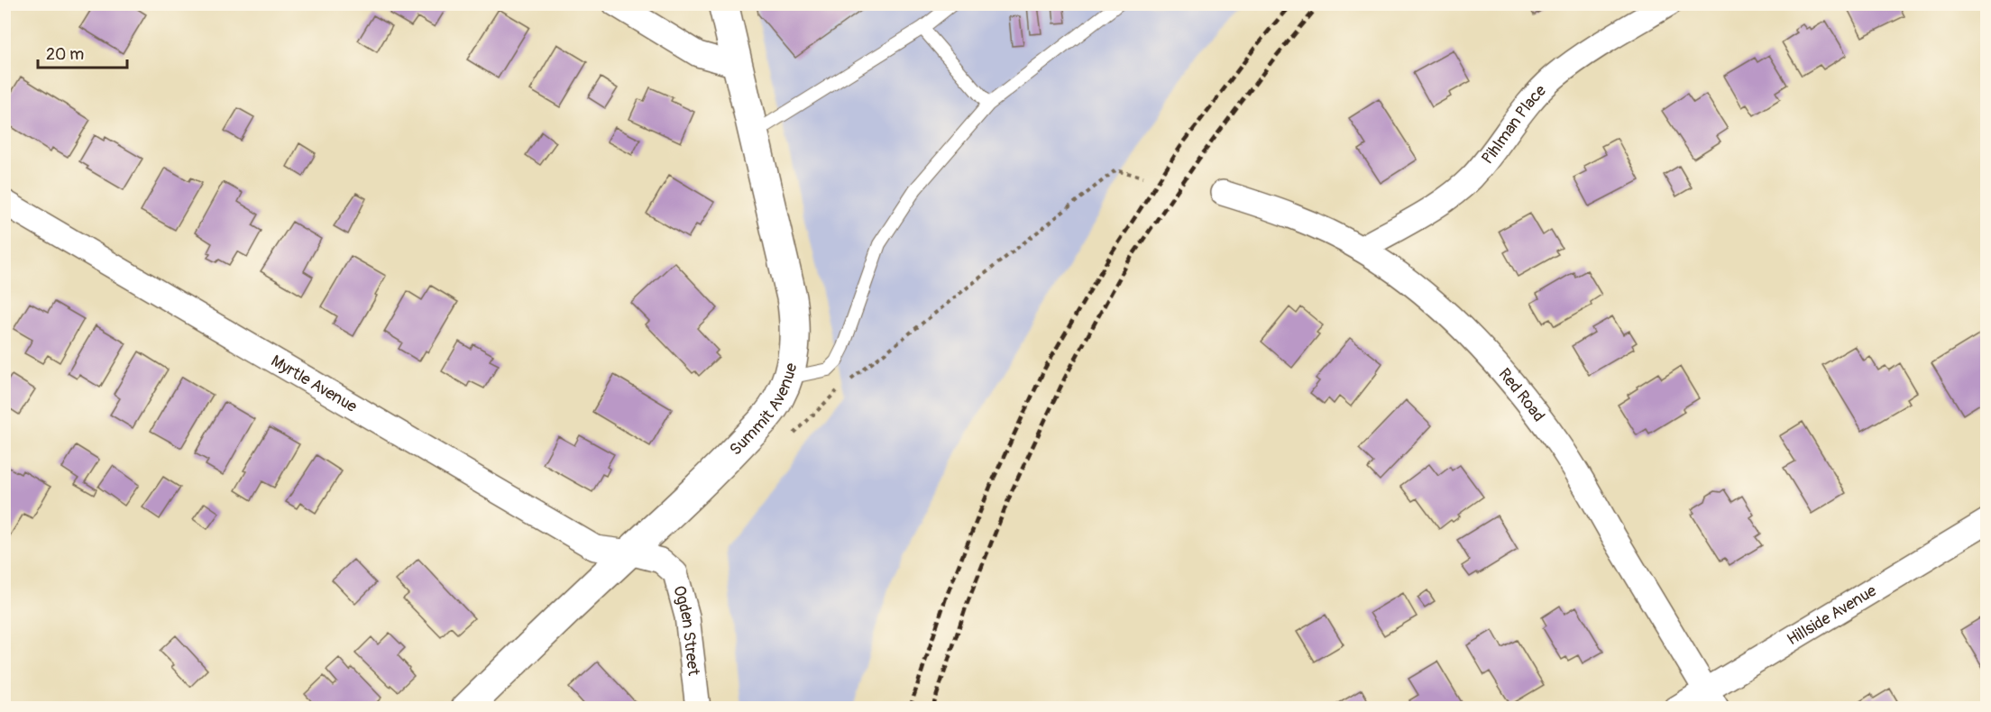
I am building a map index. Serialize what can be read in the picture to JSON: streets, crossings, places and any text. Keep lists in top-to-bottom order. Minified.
{"streets":{"street":["Pihlman Place","Myrtle Avenue","Red Road","Summit Avenue","Hillside Avenue","Ogden Street"]},"crossings":[["Pihlman Place","Red Road"],["Myrtle Avenue","Summit Avenue"],["Myrtle Avenue","Ogden Street"],["Red Road","Hillside Avenue"],["Summit Avenue","Ogden Street"]],"scale_bar":"20 m"}
